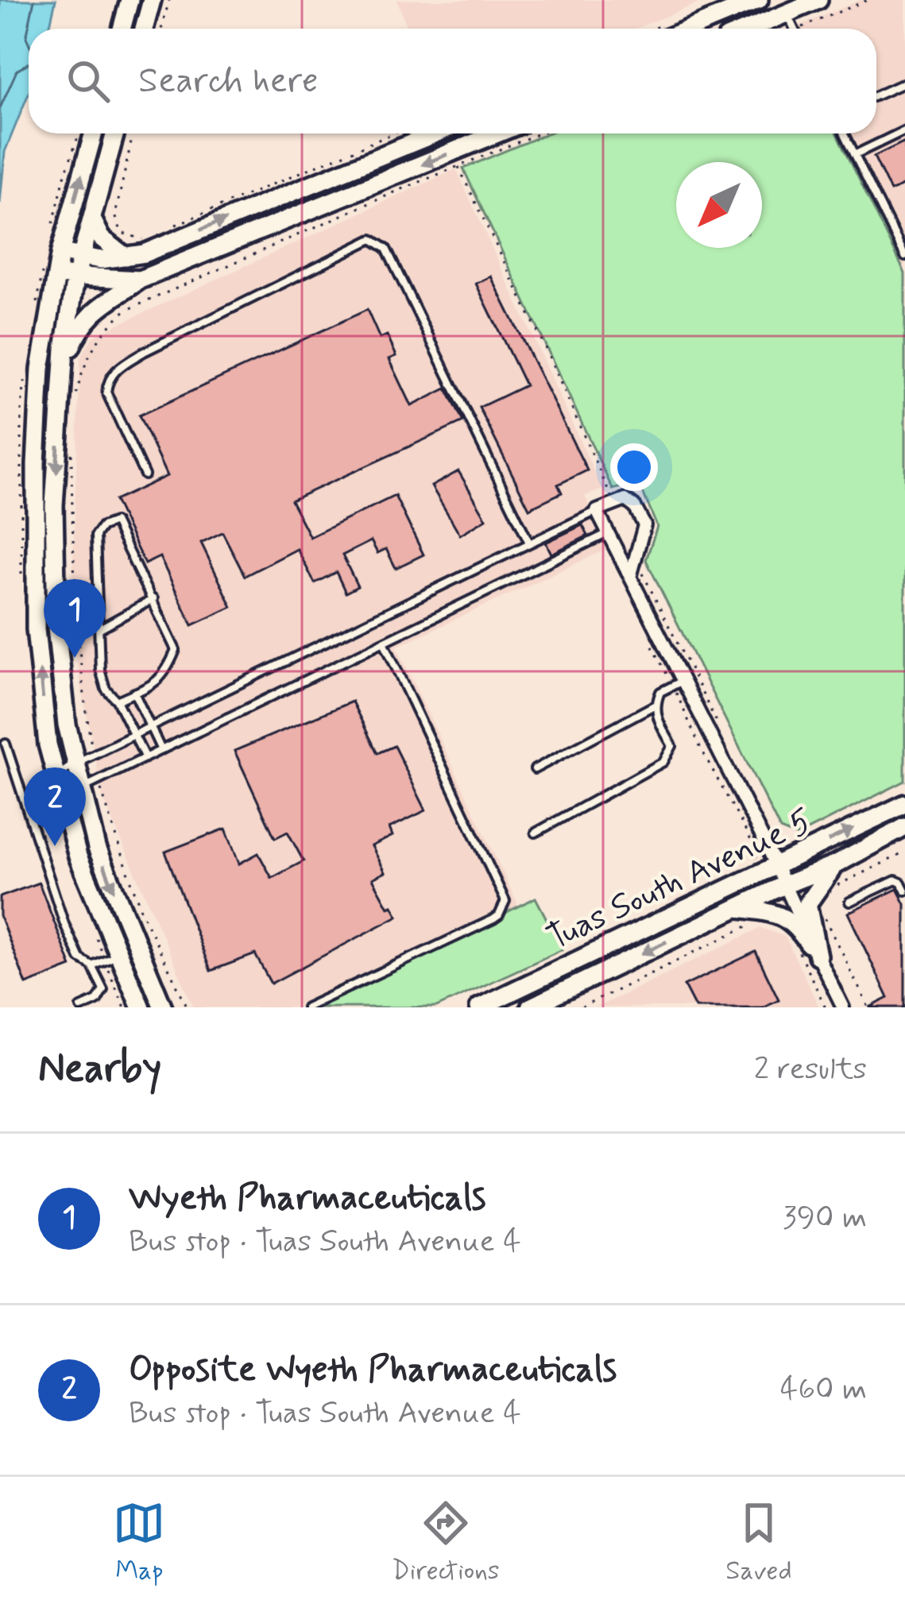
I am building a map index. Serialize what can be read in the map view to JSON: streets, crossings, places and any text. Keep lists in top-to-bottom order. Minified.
{"streets":{"street":["Tuas South Avenue 5"]},"north":"bottom left","page":{"search":"Search here","pins":["1","2"],"heading":["Nearby","2 results"],"list":[{"mark":"1","name":"Wyeth Pharmaceuticals","note":"Bus stop · Tuas South Avenue 4","value":"390 m"},{"mark":"2","name":"Opposite Wyeth Pharmaceuticals","note":"Bus stop · Tuas South Avenue 4","value":"460 m"}],"nav":["Map","Directions","Saved"]}}
